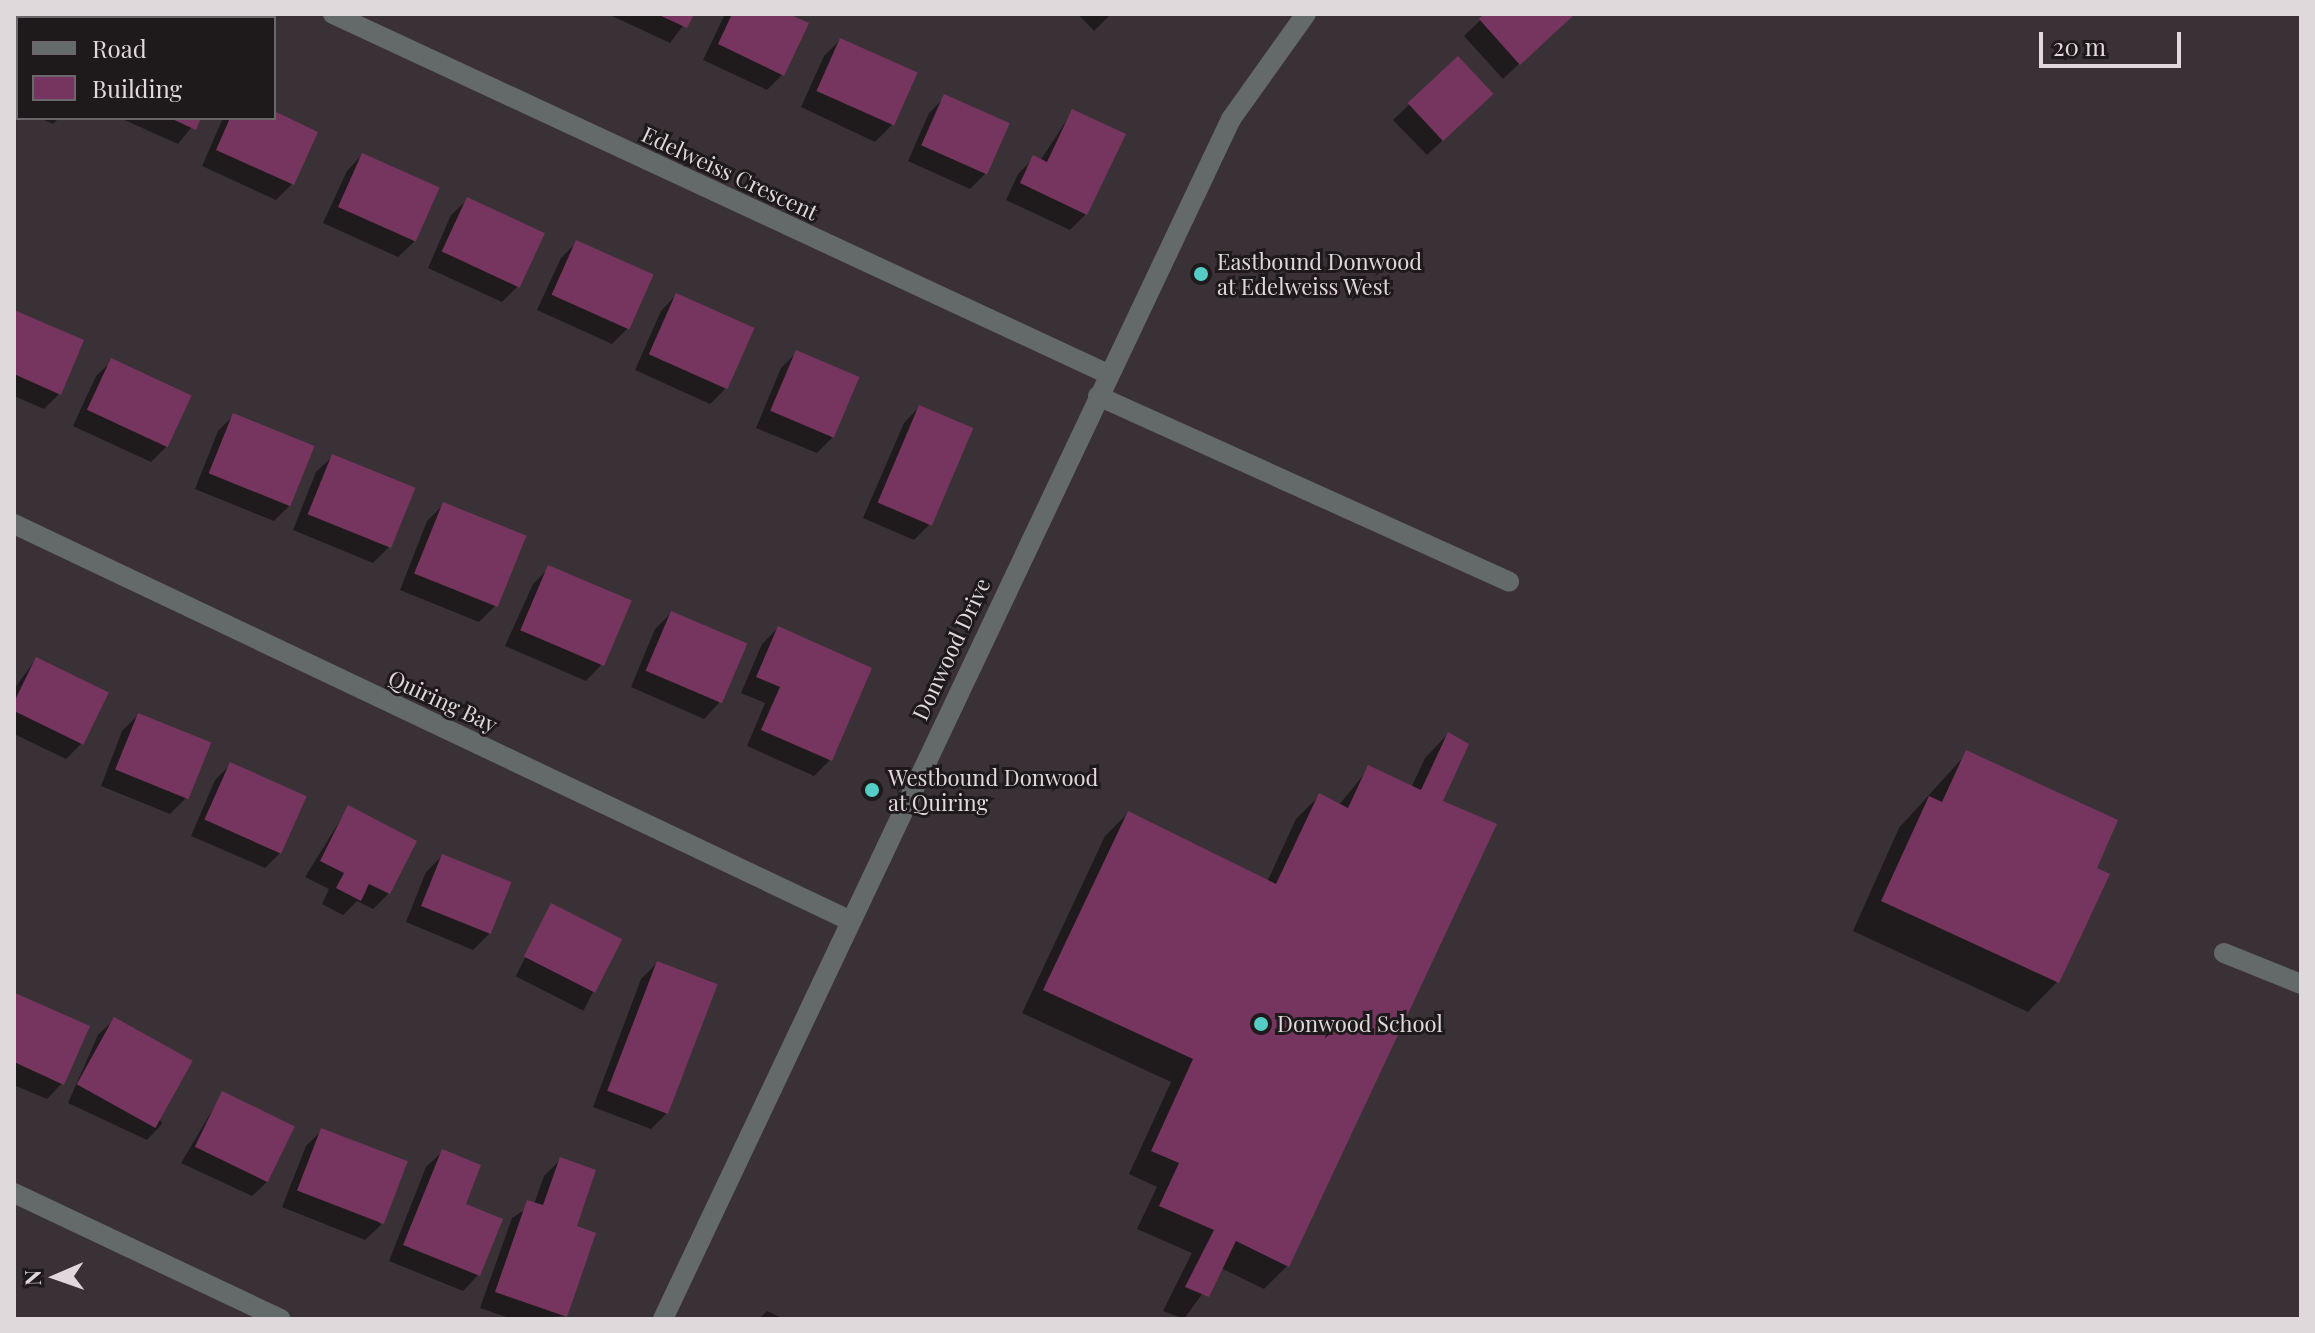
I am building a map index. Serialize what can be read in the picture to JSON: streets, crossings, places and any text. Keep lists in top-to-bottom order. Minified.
{"streets":{"street":["Edelweiss Crescent","Donwood Drive","Quiring Bay"]},"crossings":[["Edelweiss Crescent","Donwood Drive"],["Donwood Drive","Quiring Bay"]],"places":["Eastbound Donwood at Edelweiss West","Westbound Donwood at Quiring","Donwood School"],"legend":["Road","Building"],"scale_bar":"20 m","north":"left"}
